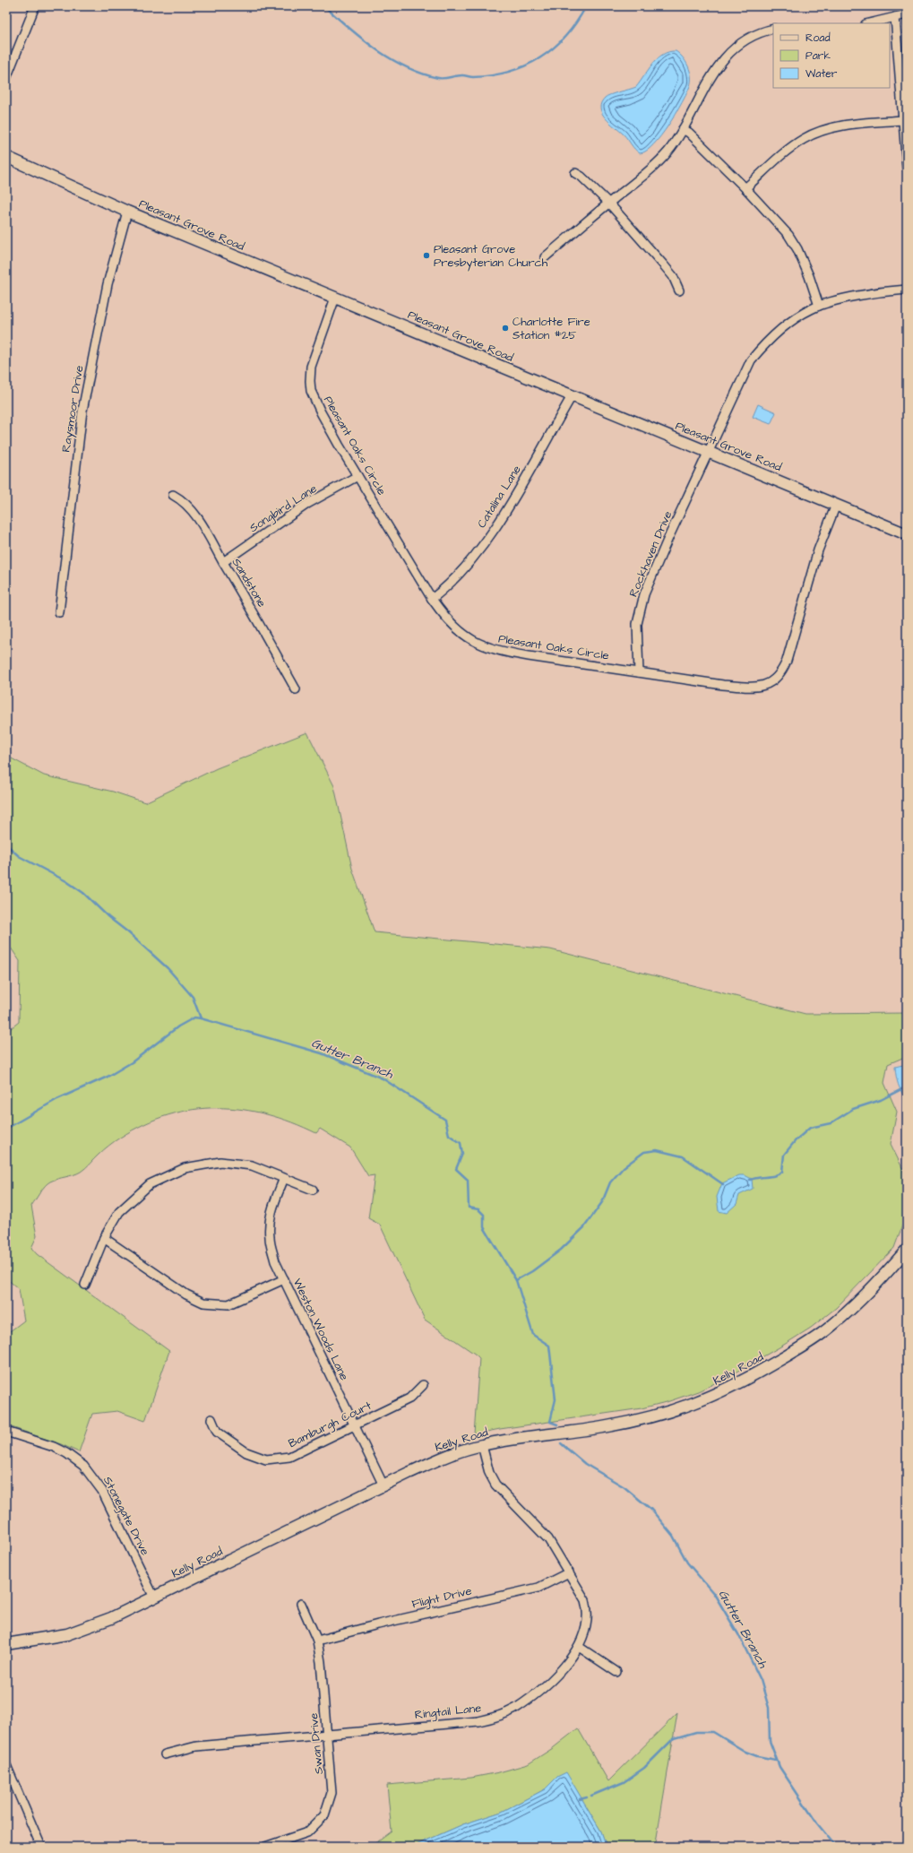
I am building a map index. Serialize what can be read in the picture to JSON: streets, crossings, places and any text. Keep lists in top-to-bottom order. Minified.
{"streets":{"street":["Pleasant Grove Road","Raysmoor Drive","Pleasant Oaks Circle","Catalina Lane","Songbird Lane","Rockhaven Drive","Sandstone","Weston Woods Lane","Kelly Road","Bamburgh Court","Stonegate Drive","Flight Drive","Ringtail Lane","Swan Drive"]},"crossings":[["Pleasant Grove Road","Raysmoor Drive"],["Pleasant Grove Road","Pleasant Oaks Circle"],["Pleasant Grove Road","Catalina Lane"],["Pleasant Grove Road","Rockhaven Drive"],["Pleasant Oaks Circle","Catalina Lane"],["Pleasant Oaks Circle","Songbird Lane"],["Pleasant Oaks Circle","Rockhaven Drive"],["Songbird Lane","Sandstone"],["Weston Woods Lane","Kelly Road"],["Weston Woods Lane","Bamburgh Court"],["Kelly Road","Stonegate Drive"],["Kelly Road","Ringtail Lane"],["Flight Drive","Ringtail Lane"],["Flight Drive","Swan Drive"],["Ringtail Lane","Swan Drive"]],"water":["Gutter Branch"],"places":["Pleasant Grove Presbyterian Church","Charlotte Fire Station #25"],"legend":["Road","Park","Water"]}
